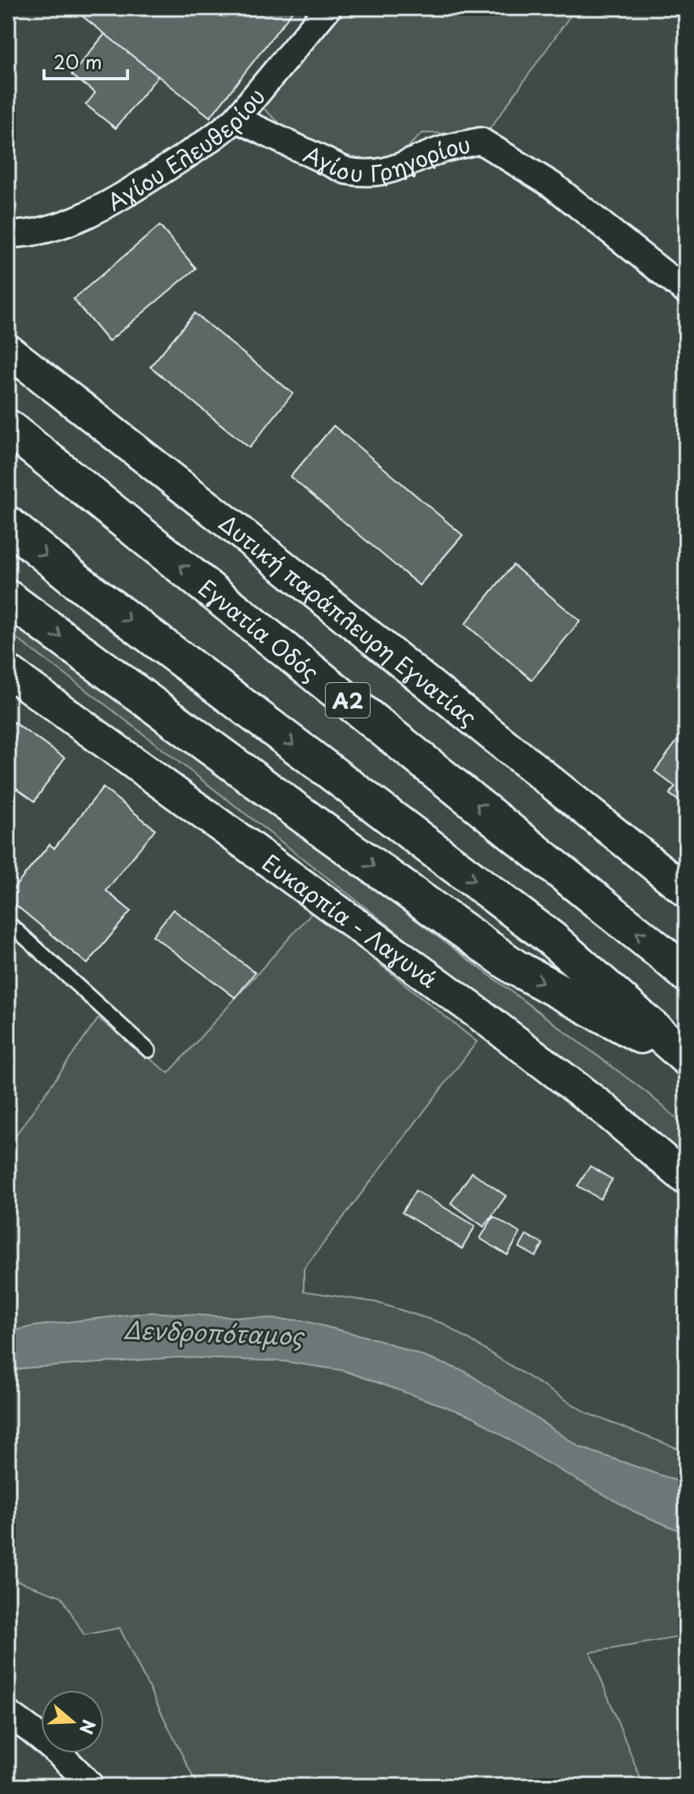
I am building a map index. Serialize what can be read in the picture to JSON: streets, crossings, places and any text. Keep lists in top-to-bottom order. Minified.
{"streets":{"highway":["Εγνατία Οδός","Α2"],"street":["Αγίου Γρηγορίου","Αγίου Ελευθερίου","Δυτική παράπλευρη Εγνατίας","Ευκαρπία - Λαγυνά"]},"crossings":[["Αγίου Γρηγορίου","Αγίου Ελευθερίου"]],"water":["Δενδροπόταμος"],"scale_bar":"20 m","north":"right"}
